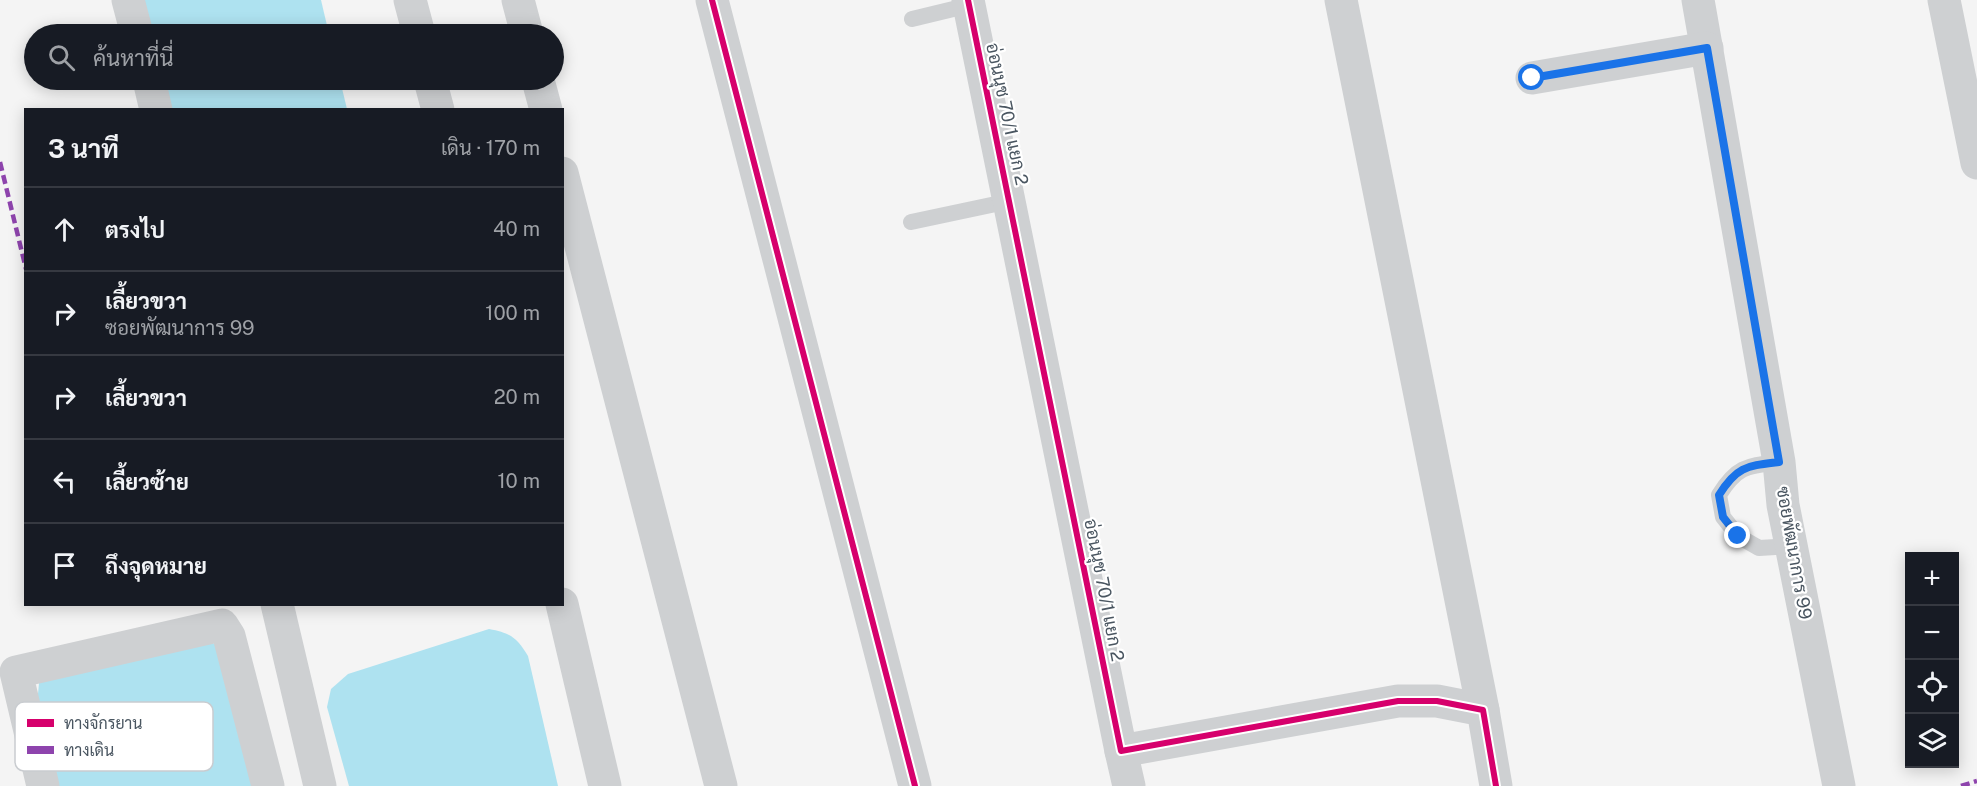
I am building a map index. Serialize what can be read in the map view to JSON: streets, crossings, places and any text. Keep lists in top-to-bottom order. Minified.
{"streets":{"street":["อ่อนนุช 70/1 แยก 2","ซอยพัฒนาการ 99"]},"legend":["ทางจักรยาน","ทางเดิน"],"page":{"search":"ค้นหาที่นี่","heading":["3 นาที","เดิน · 170 m"],"list":[["ตรงไป","40 m"],["เลี้ยวขวา","ซอยพัฒนาการ 99","100 m"],["เลี้ยวขวา","20 m"],["เลี้ยวซ้าย","10 m"],"ถึงจุดหมาย"],"map_buttons":["+","−"]}}
